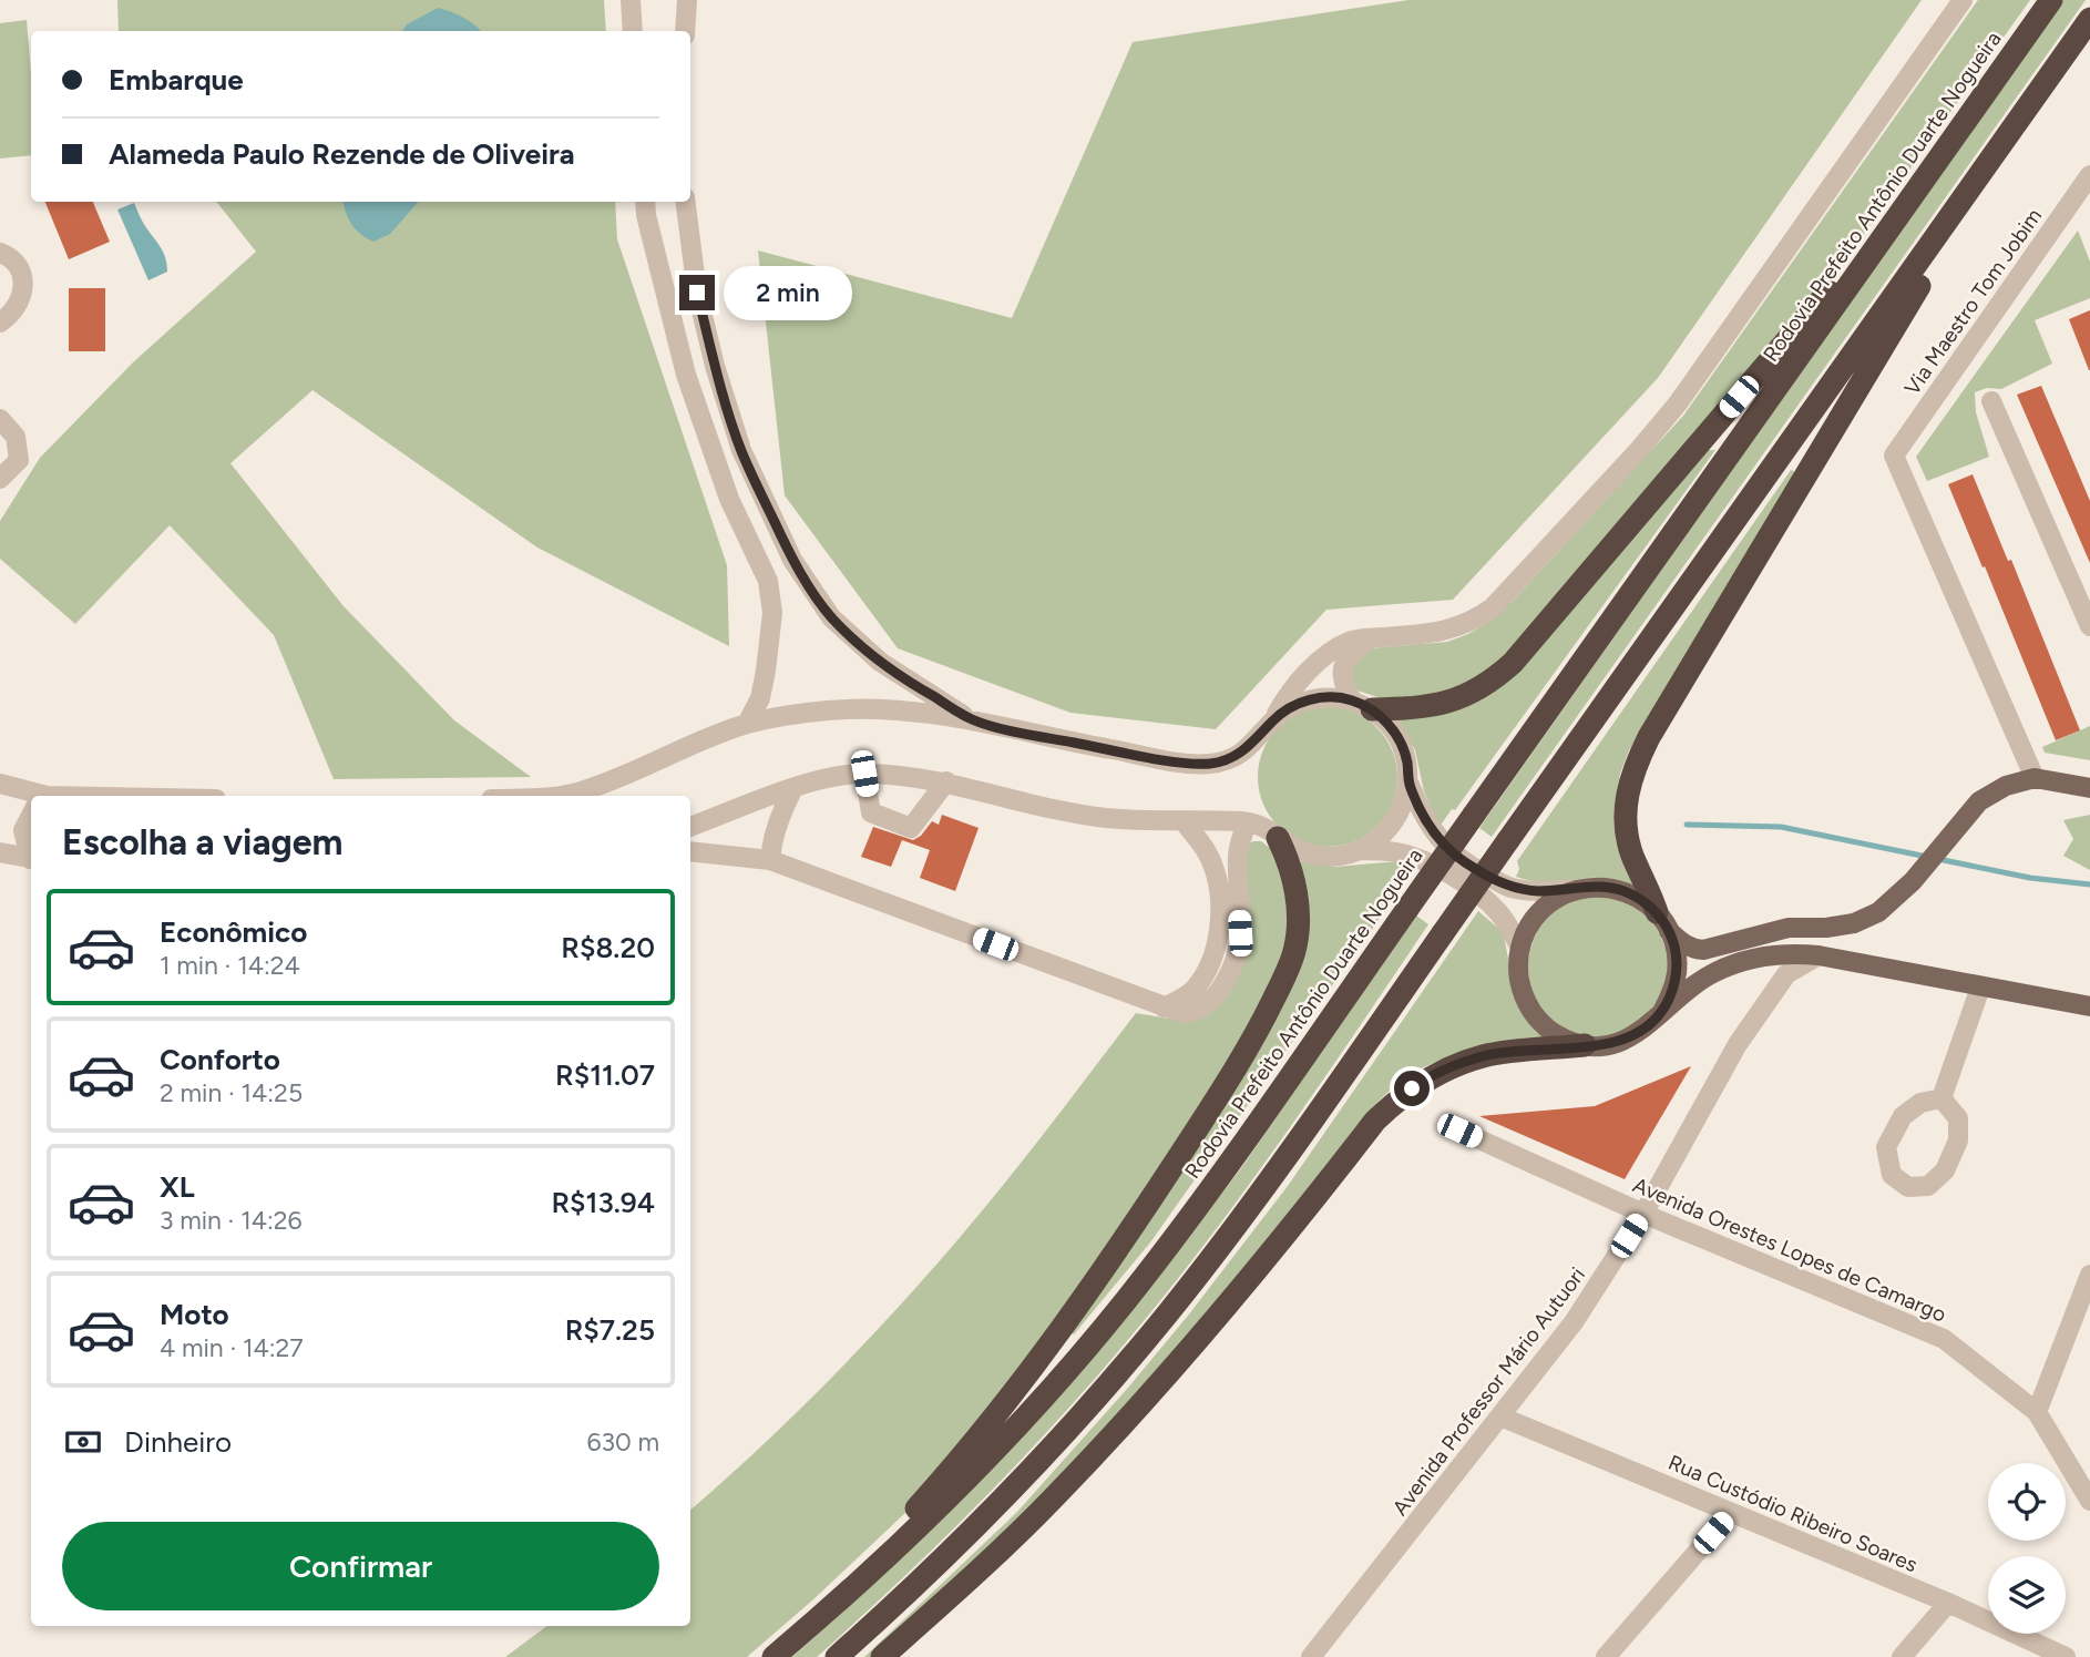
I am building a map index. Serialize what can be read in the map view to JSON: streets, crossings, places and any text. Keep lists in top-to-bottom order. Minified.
{"streets":{"highway":["Rodovia Prefeito Antônio Duarte Nogueira"],"street":["Via Maestro Tom Jobim","Avenida Orestes Lopes de Camargo","Avenida Professor Mário Autuori","Rua Custódio Ribeiro Soares"]},"crossings":[["Avenida Orestes Lopes de Camargo","Avenida Professor Mário Autuori"],["Avenida Professor Mário Autuori","Rua Custódio Ribeiro Soares"]],"page":{"banner":["Embarque","Alameda Paulo Rezende de Oliveira"],"bubble":"2 min","heading":"Escolha a viagem","list":[{"name":"Econômico","note":"1 min · 14:24","value":"R$8.20"},{"name":"Conforto","note":"2 min · 14:25","value":"R$11.07"},{"name":"XL","note":"3 min · 14:26","value":"R$13.94"},{"name":"Moto","note":"4 min · 14:27","value":"R$7.25"}],"pay":["Dinheiro","630 m"],"buttons":"Confirmar"}}
